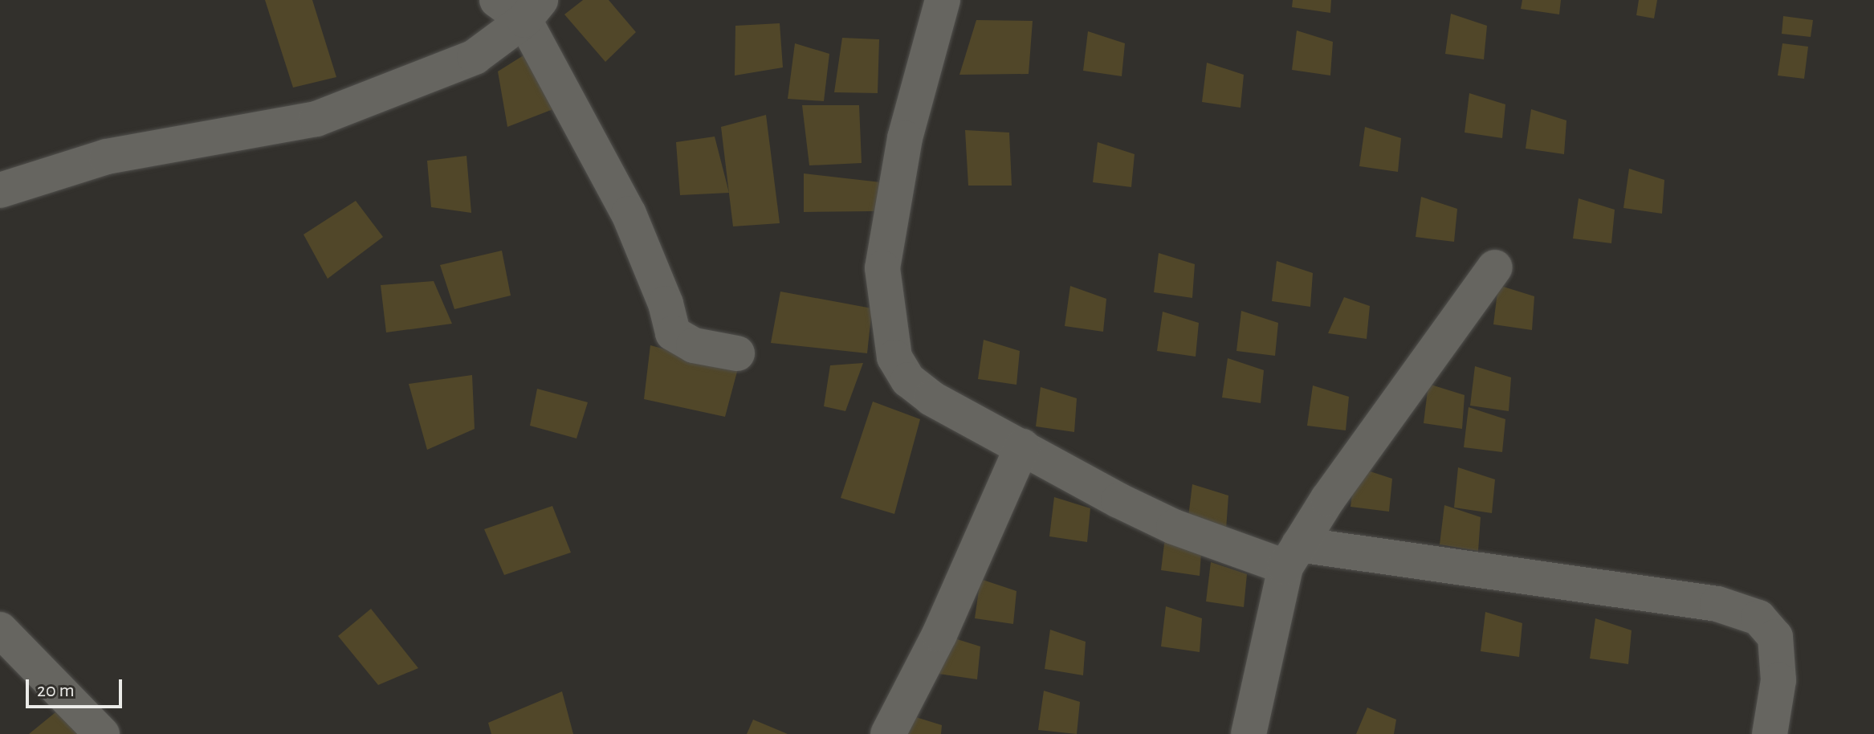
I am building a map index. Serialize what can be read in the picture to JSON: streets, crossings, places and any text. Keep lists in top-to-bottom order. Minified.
{"scale_bar":"20 m"}
